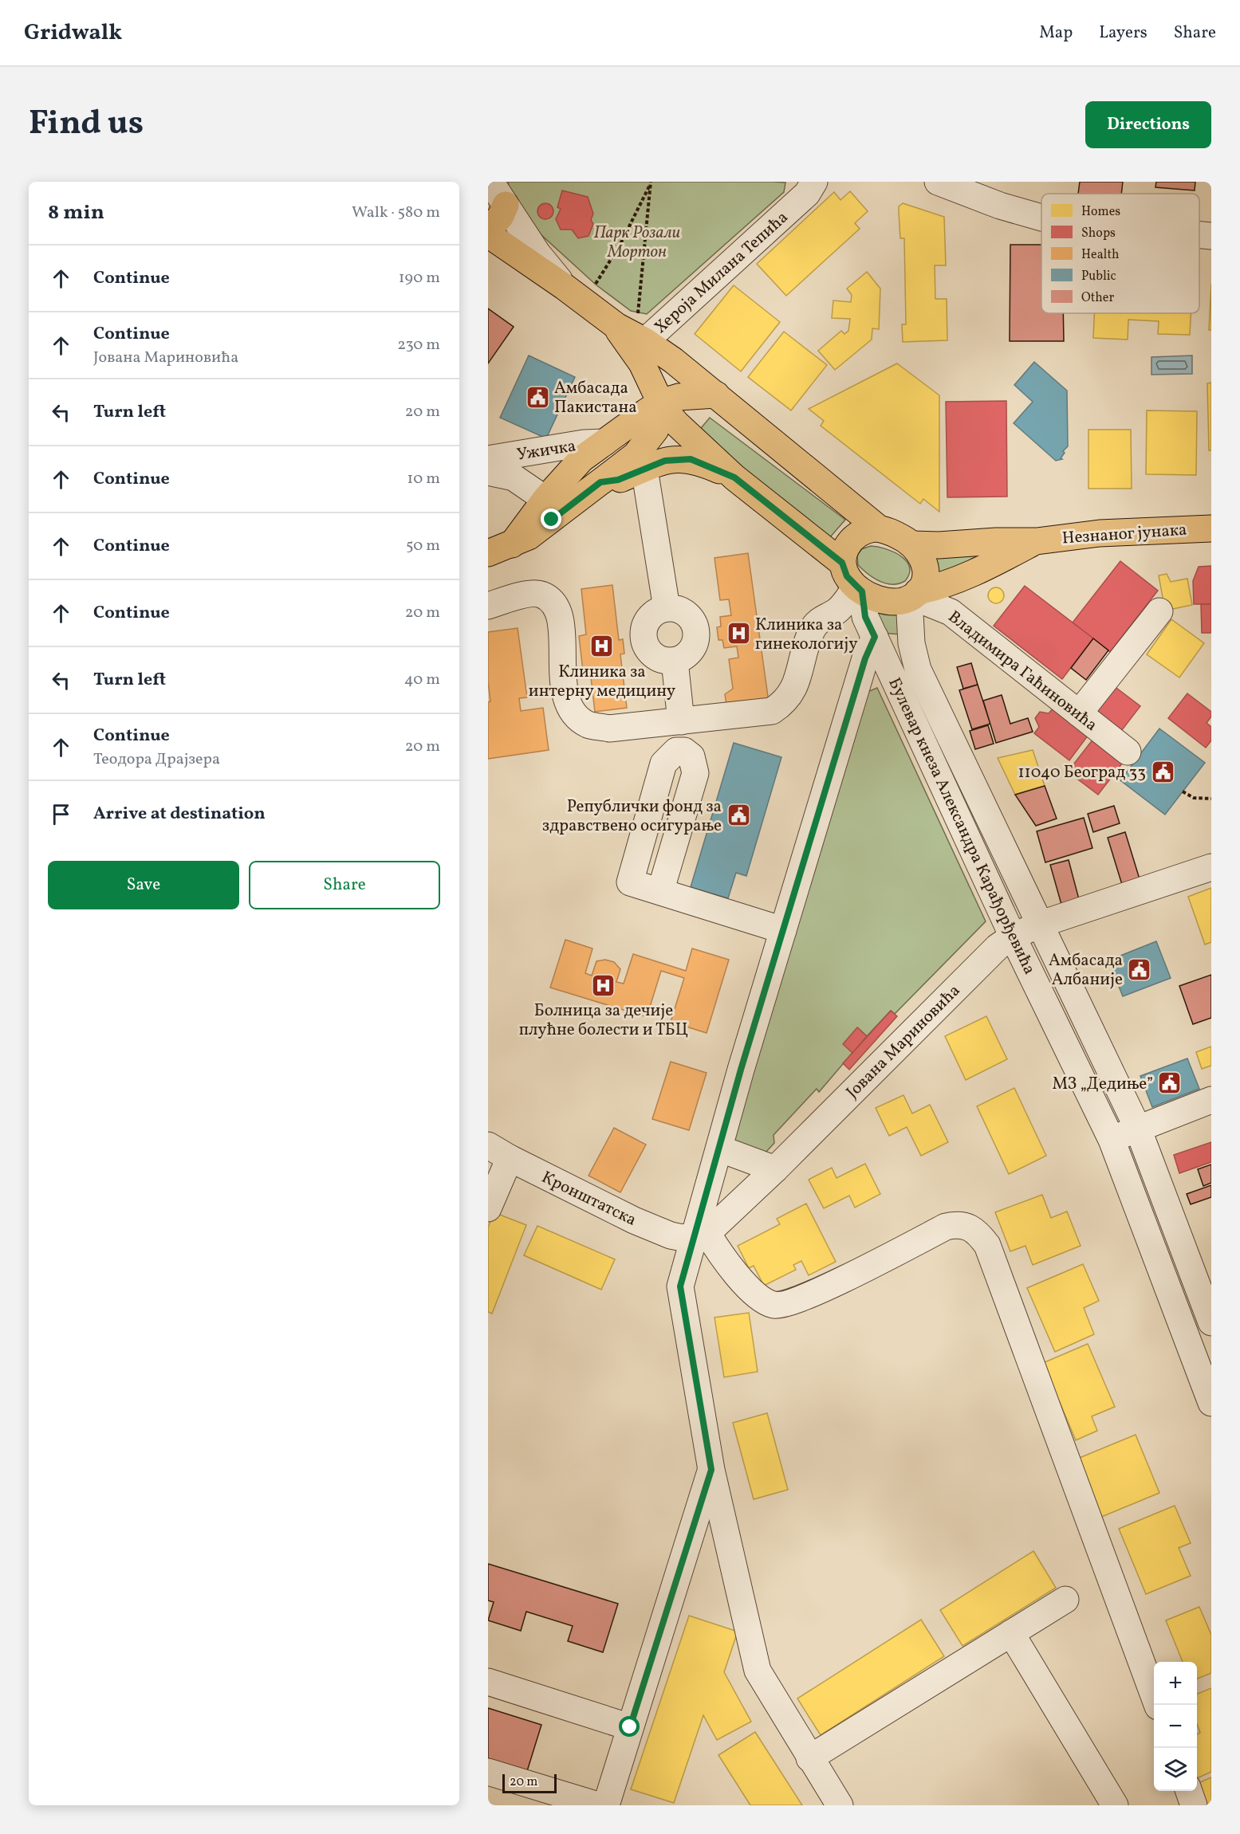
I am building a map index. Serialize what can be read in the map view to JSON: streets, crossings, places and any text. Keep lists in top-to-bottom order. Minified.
{"streets":{"main road":["Незнаног јунака"],"street":["Хероја Милана Тепића","Ужичка","Владимира Гаћиновића","Булевар кнеза Александра Карађорђевића","Јована Мариновића","Кронштатска"]},"crossings":[["Незнаног јунака","Владимира Гаћиновића"],["Незнаног јунака","Булевар кнеза Александра Карађорђевића"],["Владимира Гаћиновића","Булевар кнеза Александра Карађорђевића"],["Булевар кнеза Александра Карађорђевића","Јована Мариновића"],["Јована Мариновића","Кронштатска"]],"parks":["Парк Розали Мортон"],"places":{"public building":["Амбасада Пакистана","11040 Београд 33","Републички фонд за здравствено осигурање","Амбасада Албаније","МЗ „Дедиње”"],"hospital":["Клиника за гинекологију","Клиника за интерну медицину","Болница за дечије плућне болести и ТБЦ"]},"legend":["Homes","Shops","Health","Public","Other"],"scale_bar":"20 m","page":{"header":"Gridwalk","nav":["Map","Layers","Share"],"title":"Find us","buttons":["Directions",["Save","Share"]],"heading":["8 min","Walk · 580 m"],"list":[["Continue","190 m"],["Continue","Јована Мариновића","230 m"],["Turn left","20 m"],["Continue","10 m"],["Continue","50 m"],["Continue","20 m"],["Turn left","40 m"],["Continue","Теодора Драјзера","20 m"],"Arrive at destination"],"map_buttons":["+","−"],"scale":"20 m"}}
